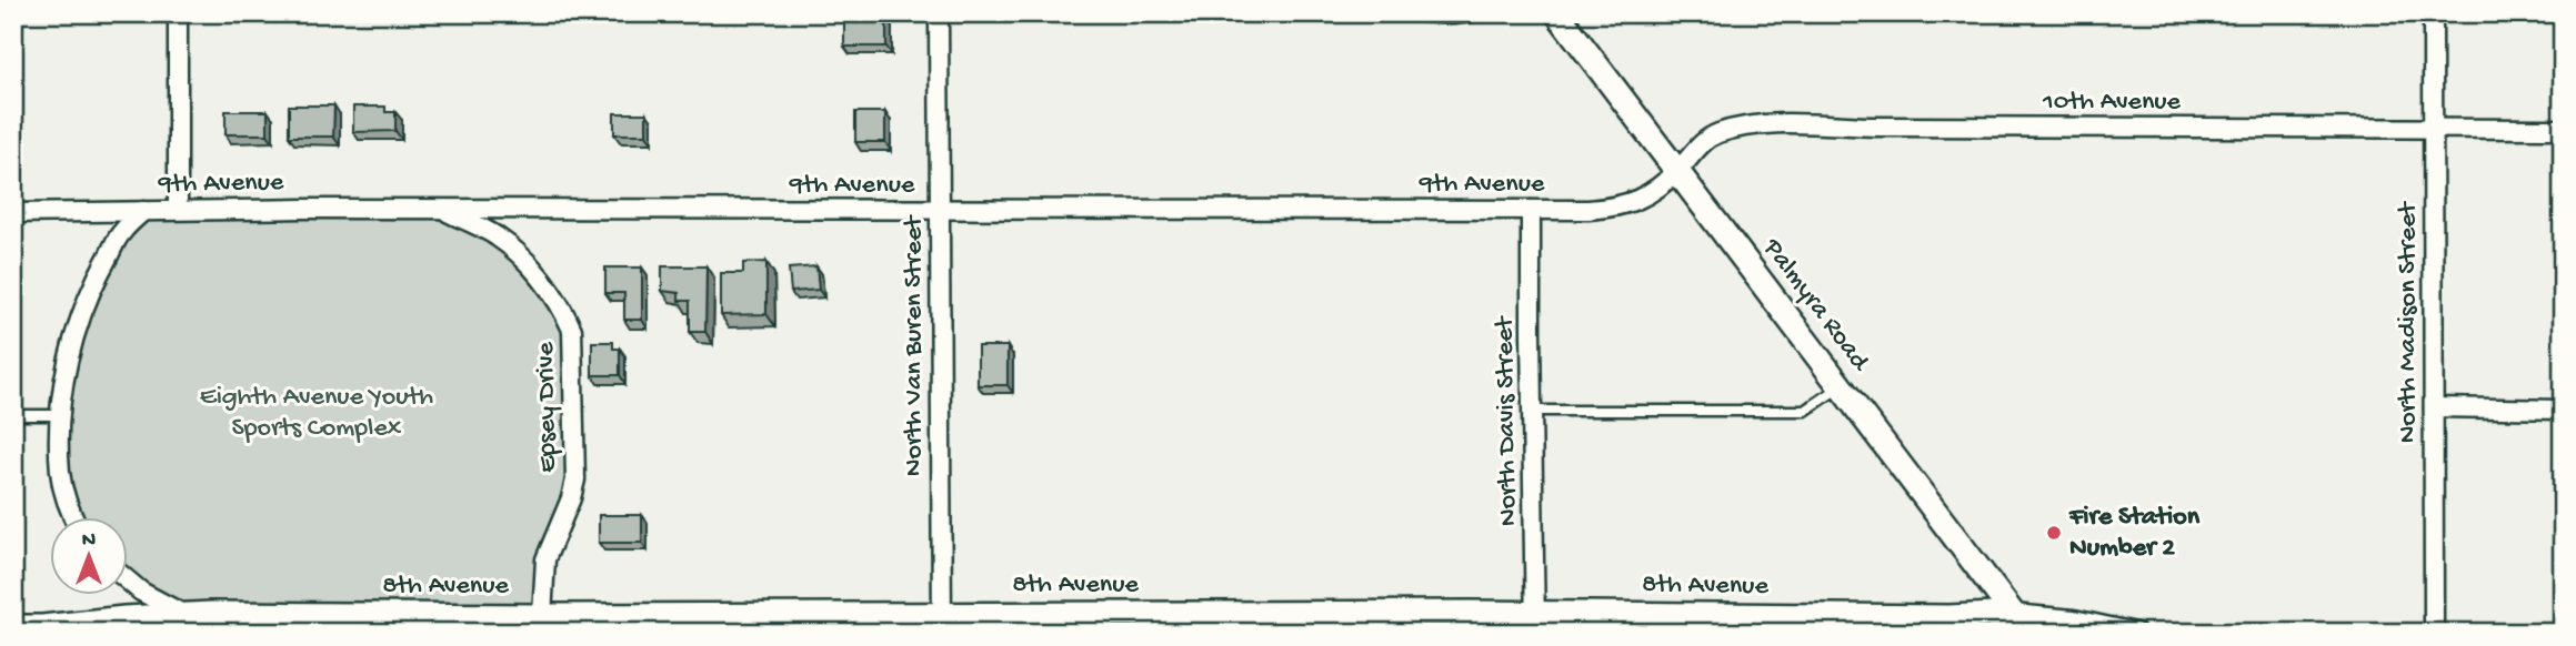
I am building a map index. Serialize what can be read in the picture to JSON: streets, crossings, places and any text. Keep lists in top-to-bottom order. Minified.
{"streets":{"street":["10th Avenue","9th Avenue","Palmyra Road","North Madison Street","North Van Buren Street","Epsey Drive","North Davis Street","8th Avenue"]},"crossings":[["10th Avenue","9th Avenue"],["10th Avenue","Palmyra Road"],["10th Avenue","North Madison Street"],["9th Avenue","Palmyra Road"],["9th Avenue","North Van Buren Street"],["9th Avenue","Epsey Drive"],["9th Avenue","North Davis Street"],["Palmyra Road","8th Avenue"],["North Van Buren Street","8th Avenue"],["Epsey Drive","8th Avenue"],["North Davis Street","8th Avenue"]],"parks":["Eighth Avenue Youth Sports Complex"],"places":["Fire Station Number 2"],"north":"top"}
